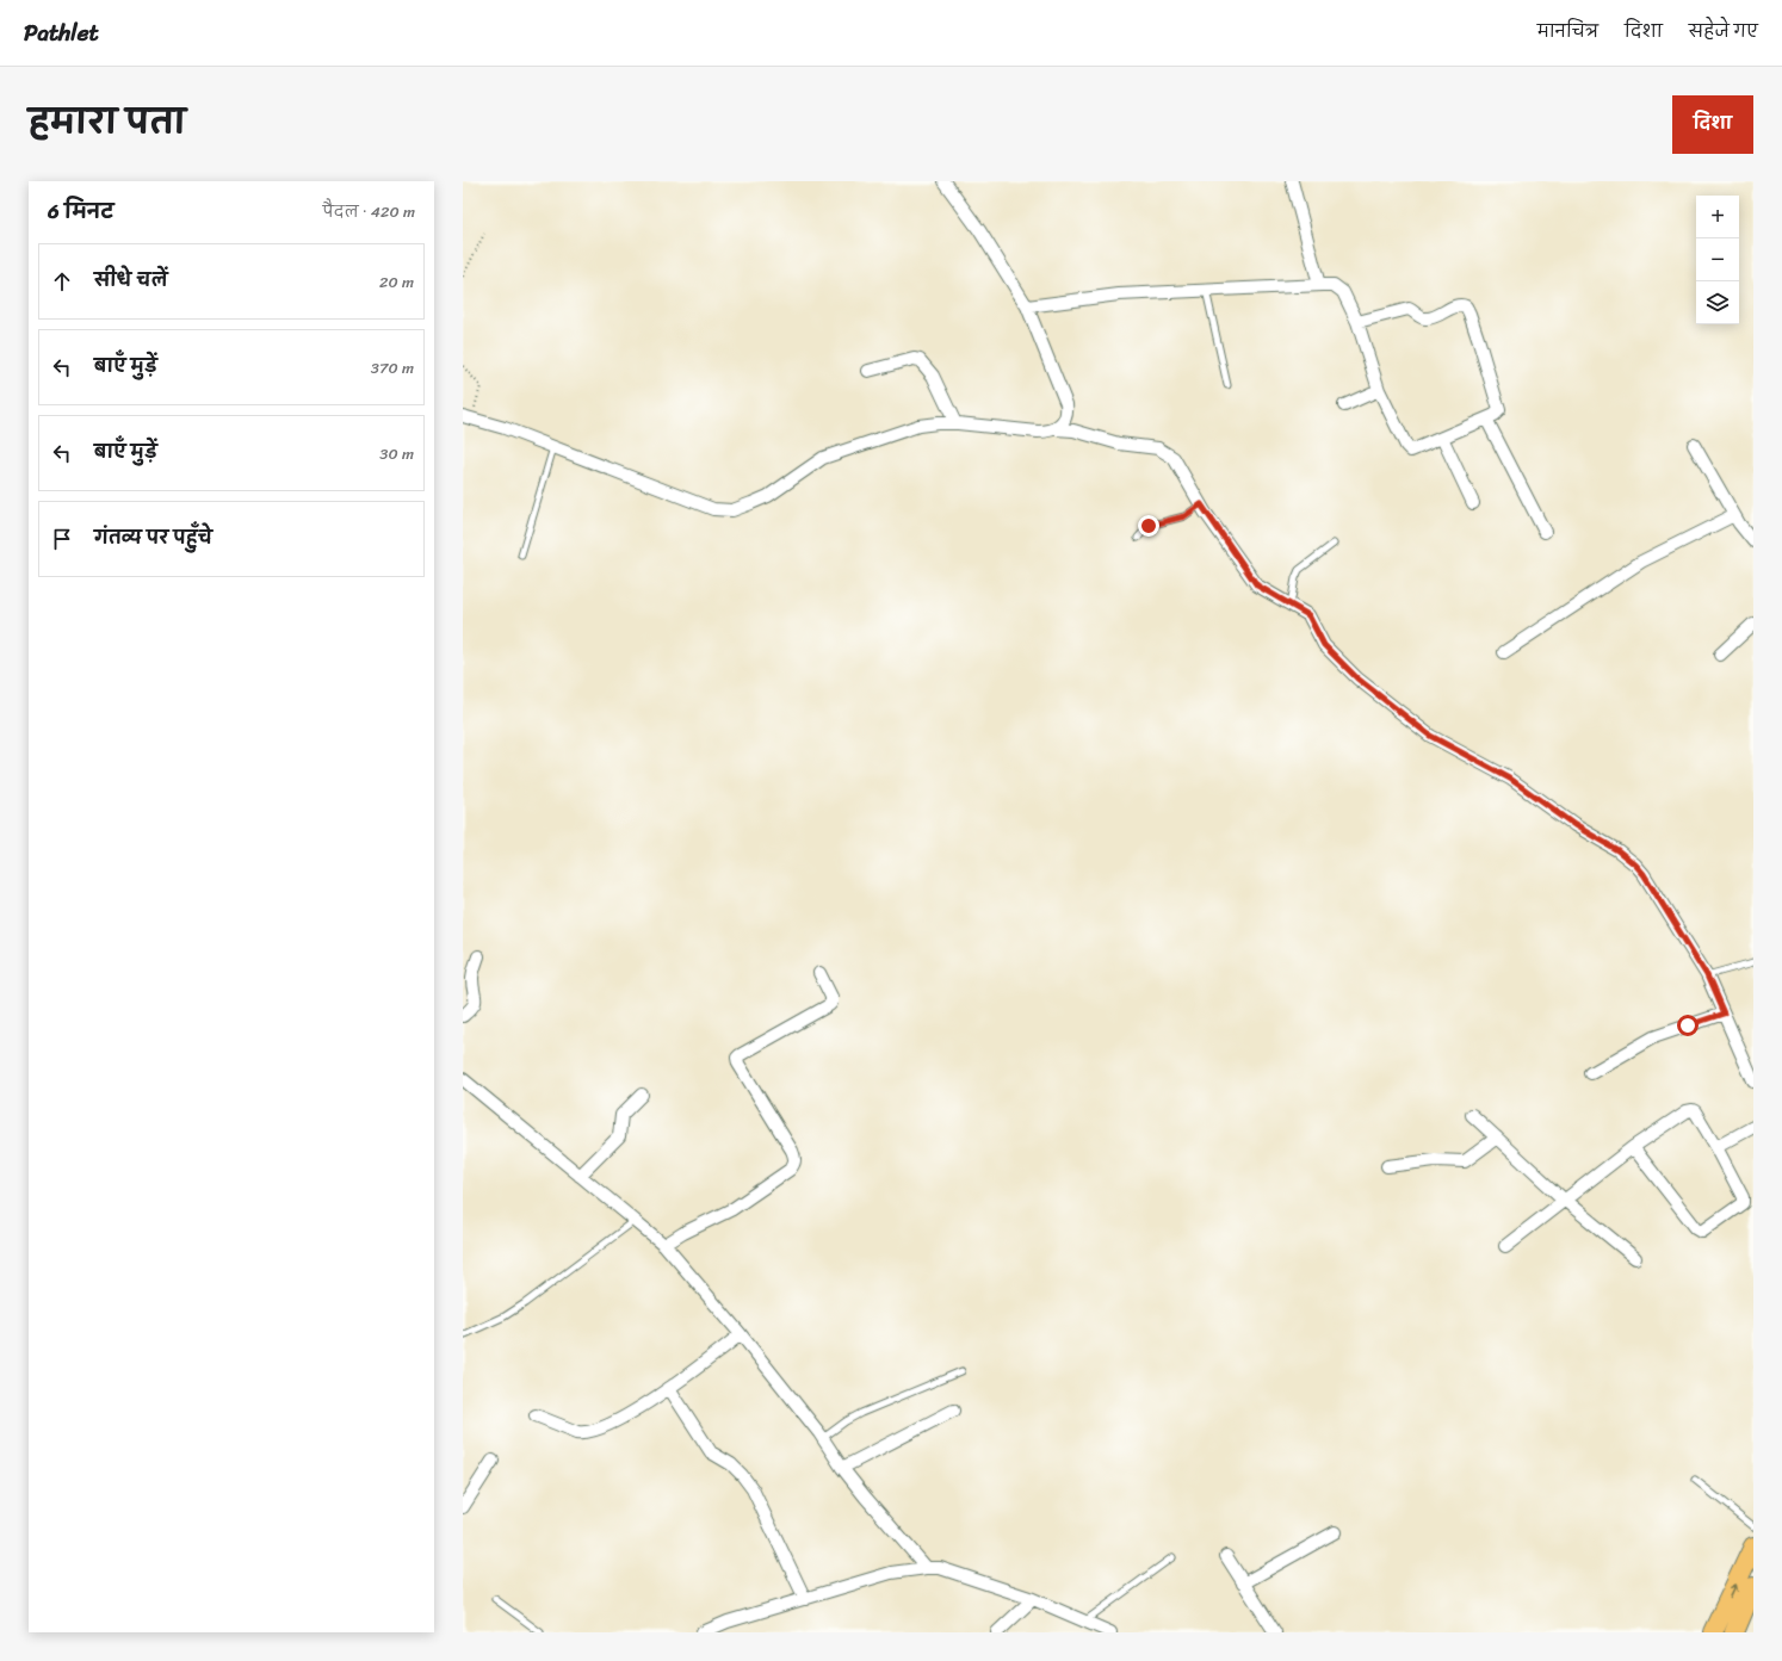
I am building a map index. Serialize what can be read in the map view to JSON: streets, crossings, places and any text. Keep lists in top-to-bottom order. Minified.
{"page":{"header":"Pathlet","nav":["मानचित्र","दिशा","सहेजे गए"],"title":"हमारा पता","buttons":"दिशा","heading":["6 मिनट","पैदल · 420 m"],"map_buttons":["+","−"],"list":[["सीधे चलें","20 m"],["बाएँ मुड़ें","370 m"],["बाएँ मुड़ें","30 m"],"गंतव्य पर पहुँचे"]}}
